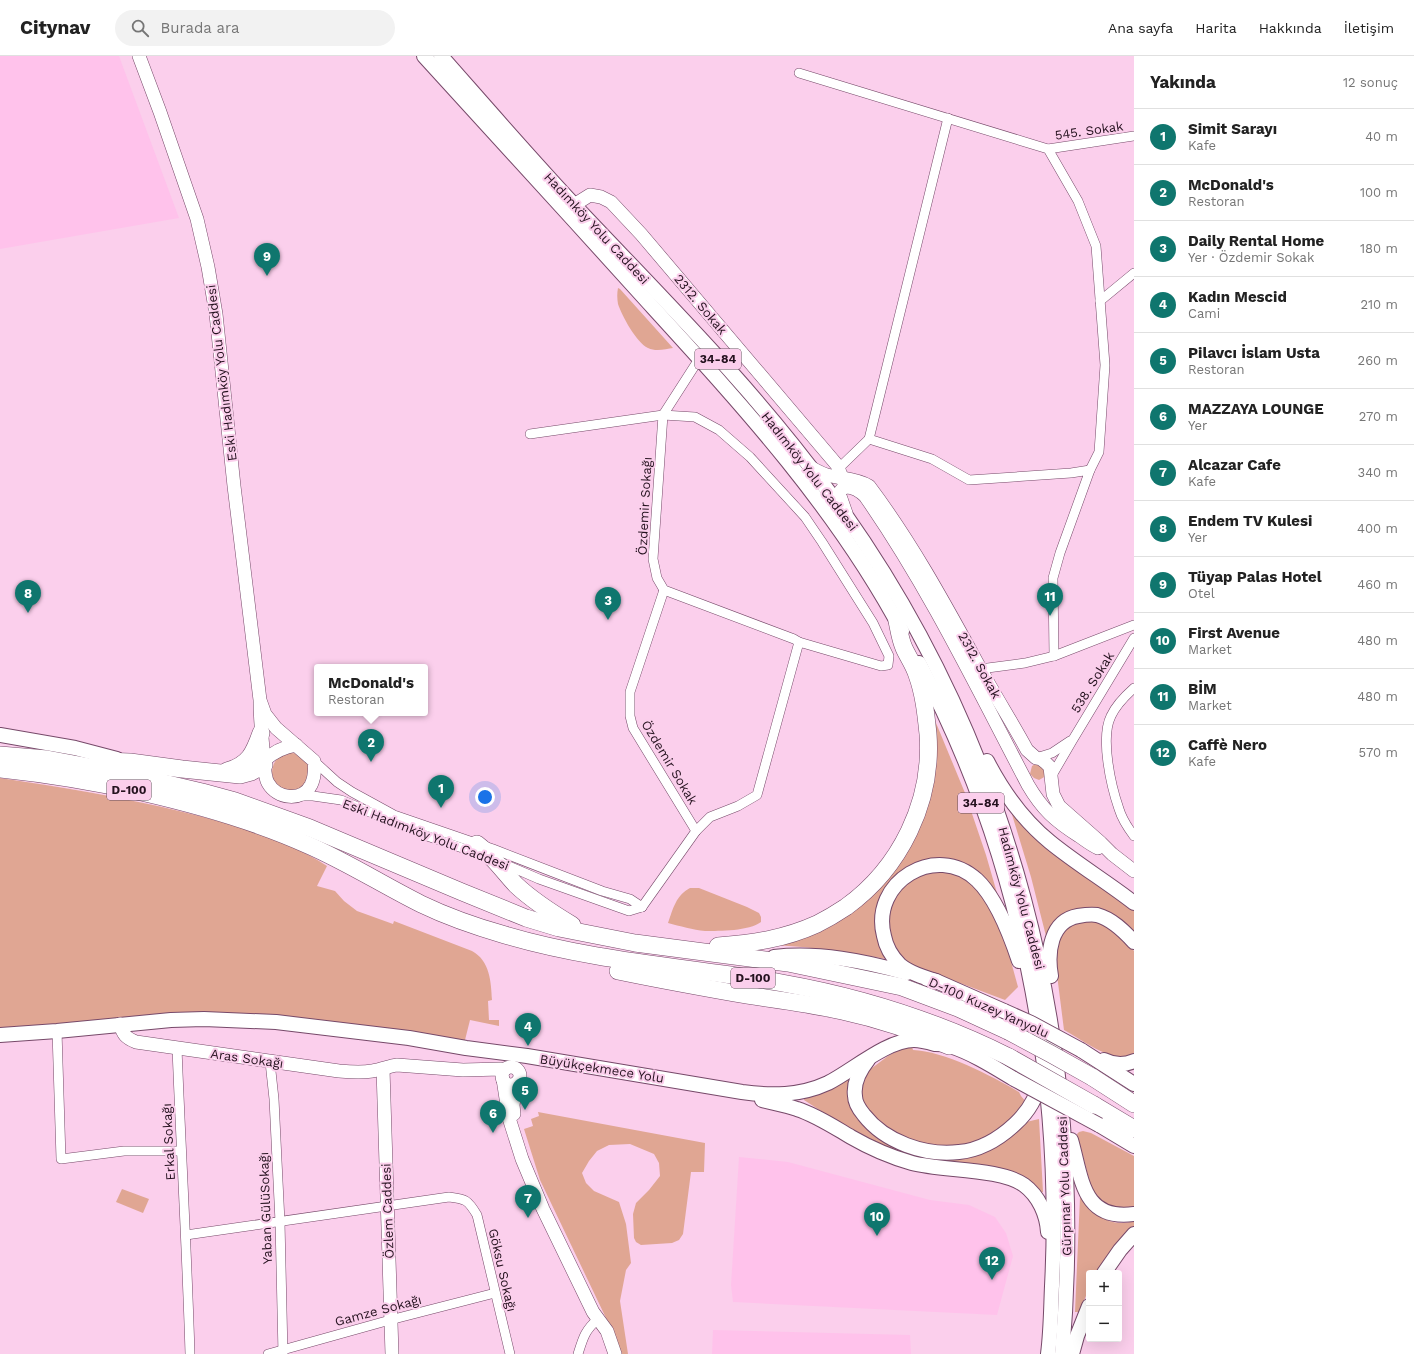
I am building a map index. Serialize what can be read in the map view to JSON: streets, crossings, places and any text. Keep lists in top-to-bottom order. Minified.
{"streets":{"highway":["D-100"],"main road":["Hadımköy Yolu Caddesi","34-84","D-100 Kuzey Yanyolu","Büyükçekmece Yolu","Gürpınar Yolu Caddesi"],"street":["545. Sokak","2312. Sokak","Eski Hadımköy Yolu Caddesi","Özdemir Sokağı","538. Sokak","Özdemir Sokak","Aras Sokağı","Erkal Sokağı","Yaban GülüSokağı","Özlem Caddesi","Göksu Sokağı","Gamze Sokağı"]},"crossings":[["Hadımköy Yolu Caddesi","2312. Sokak"],["Hadımköy Yolu Caddesi","34-84"],["Hadımköy Yolu Caddesi","Özdemir Sokağı"],["Hadımköy Yolu Caddesi","Gürpınar Yolu Caddesi"],["2312. Sokak","538. Sokak"],["34-84","Gürpınar Yolu Caddesi"],["Özdemir Sokağı","Özdemir Sokak"],["D-100","D-100 Kuzey Yanyolu"],["Aras Sokağı","Büyükçekmece Yolu"],["Aras Sokağı","Erkal Sokağı"],["Aras Sokağı","Yaban GülüSokağı"],["Aras Sokağı","Özlem Caddesi"],["Yaban GülüSokağı","Gamze Sokağı"],["Özlem Caddesi","Göksu Sokağı"],["Özlem Caddesi","Gamze Sokağı"],["Göksu Sokağı","Gamze Sokağı"]],"page":{"header":"Citynav","search":"Burada ara","nav":["Ana sayfa","Harita","Hakkında","İletişim"],"heading":["Yakında","12 sonuç"],"list":[{"mark":"1","name":"Simit Sarayı","note":"Kafe","value":"40 m"},{"mark":"2","name":"McDonald's","note":"Restoran","value":"100 m"},{"mark":"3","name":"Daily Rental Home","note":"Yer · Özdemir Sokak","value":"180 m"},{"mark":"4","name":"Kadın Mescid","note":"Cami","value":"210 m"},{"mark":"5","name":"Pilavcı İslam Usta","note":"Restoran","value":"260 m"},{"mark":"6","name":"MAZZAYA LOUNGE","note":"Yer","value":"270 m"},{"mark":"7","name":"Alcazar Cafe","note":"Kafe","value":"340 m"},{"mark":"8","name":"Endem TV Kulesi","note":"Yer","value":"400 m"},{"mark":"9","name":"Tüyap Palas Hotel","note":"Otel","value":"460 m"},{"mark":"10","name":"First Avenue","note":"Market","value":"480 m"},{"mark":"11","name":"BİM","note":"Market","value":"480 m"},{"mark":"12","name":"Caffè Nero","note":"Kafe","value":"570 m"}],"pins":["9","8","11","3","2","1","4","5","6","7","10","12"],"popup":["McDonald's","Restoran"],"map_buttons":["+","−"]}}
